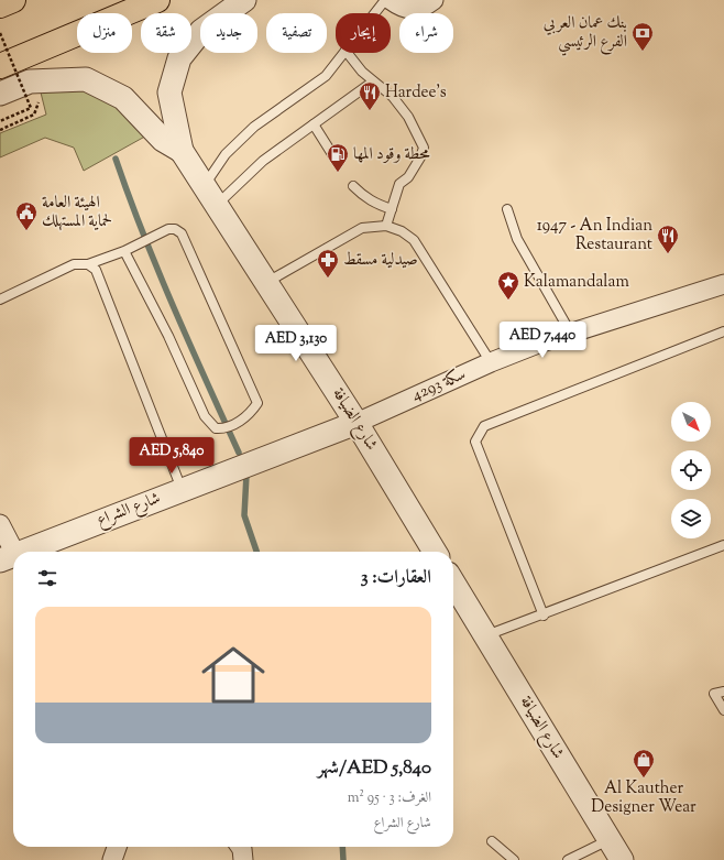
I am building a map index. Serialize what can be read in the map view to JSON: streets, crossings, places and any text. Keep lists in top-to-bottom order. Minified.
{"streets":{"street":["سكة 4293","شارع الضيافة","شارع الشراع"]},"crossings":[["سكة 4293","شارع الضيافة"],["سكة 4293","شارع الشراع"],["شارع الضيافة","شارع الشراع"]],"places":{"bank":["بنك عمان العربي الفرع الرئيسي"],"restaurant":["Hardee's","1947 - An Indian Restaurant"],"fuel station":["محطة وقود المها"],"public building":["الهيئة العامة لحماية المستهلك"],"pharmacy":["صيدلية مسقط"],"place":["Kalamandalam"],"shop":["Al Kauther Designer Wear"]},"north":"bottom right","page":{"chip":["شراء","إيجار","تصفية","جديد","شقة","منزل"],"price":["AED 7,440","AED 3,130","AED 5,840"],"heading":"العقارات: 3","list":[{"name":"AED 5,840/شهر","note":"الغرف: 3 · 95 m² · شارع الشراع"}]}}
